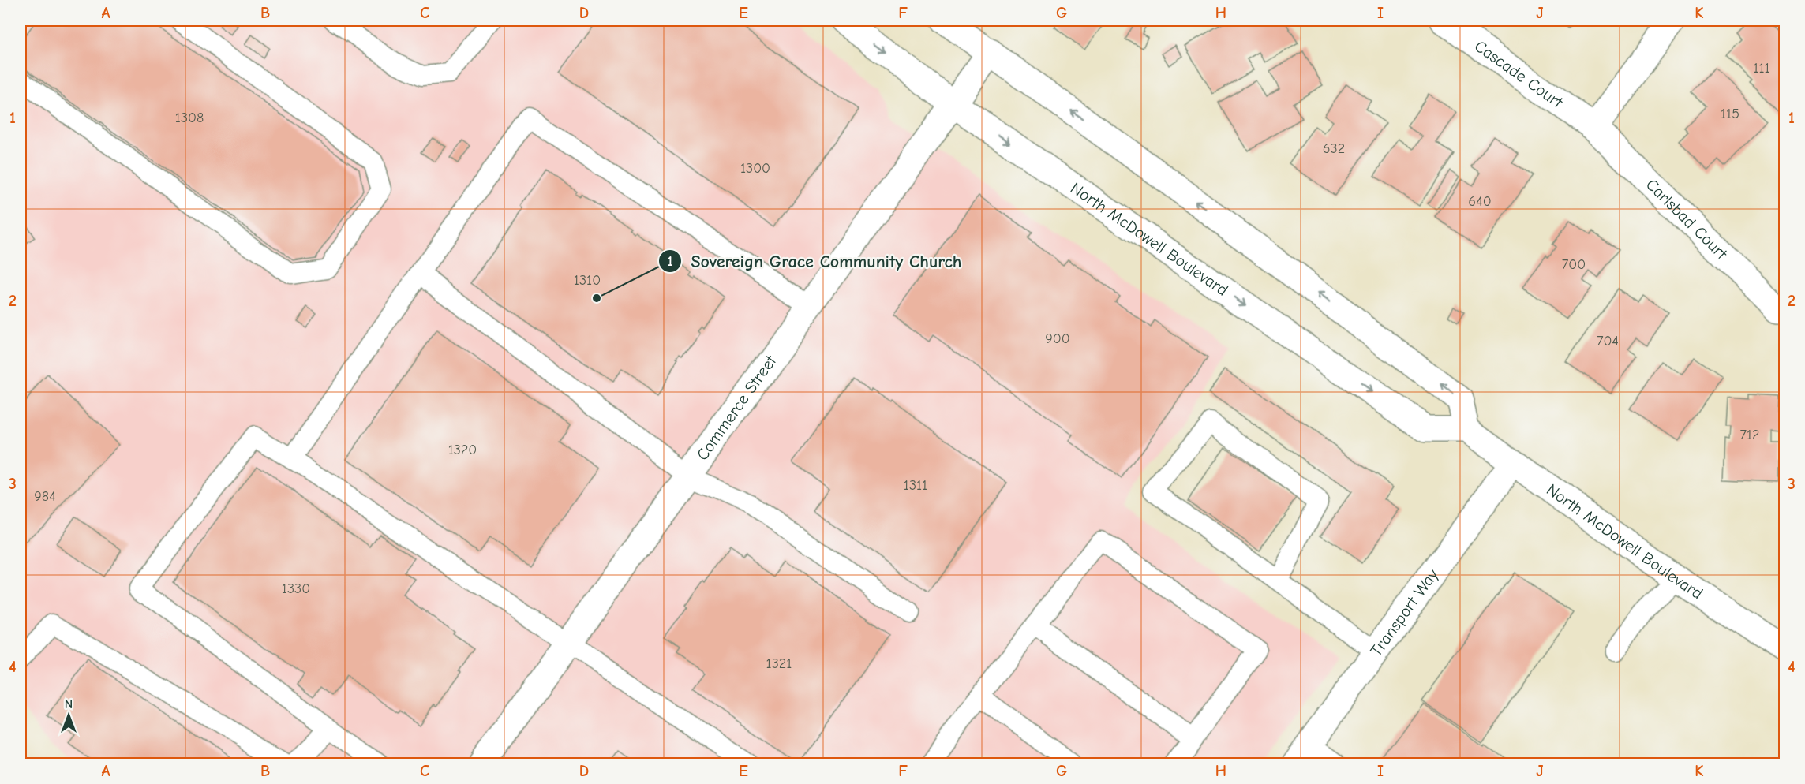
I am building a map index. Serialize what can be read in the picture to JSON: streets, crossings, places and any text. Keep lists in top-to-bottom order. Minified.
{"streets":{"main road":["Cascade Court","Carlsbad Court","North McDowell Boulevard","Commerce Street","Transport Way"]},"crossings":[["Cascade Court","Carlsbad Court"],["North McDowell Boulevard","Commerce Street"],["North McDowell Boulevard","Transport Way"]],"places":["Sovereign Grace Community Church"],"house_numbers":["111","115","1308","632","1300","640","700","1310","900","704","712","1320","1311","984","1330","1321"],"north":"top","grid":{"columns":["A","B","C","D","E","F","G","H","I","J","K"],"rows":["1","2","3","4"]}}
